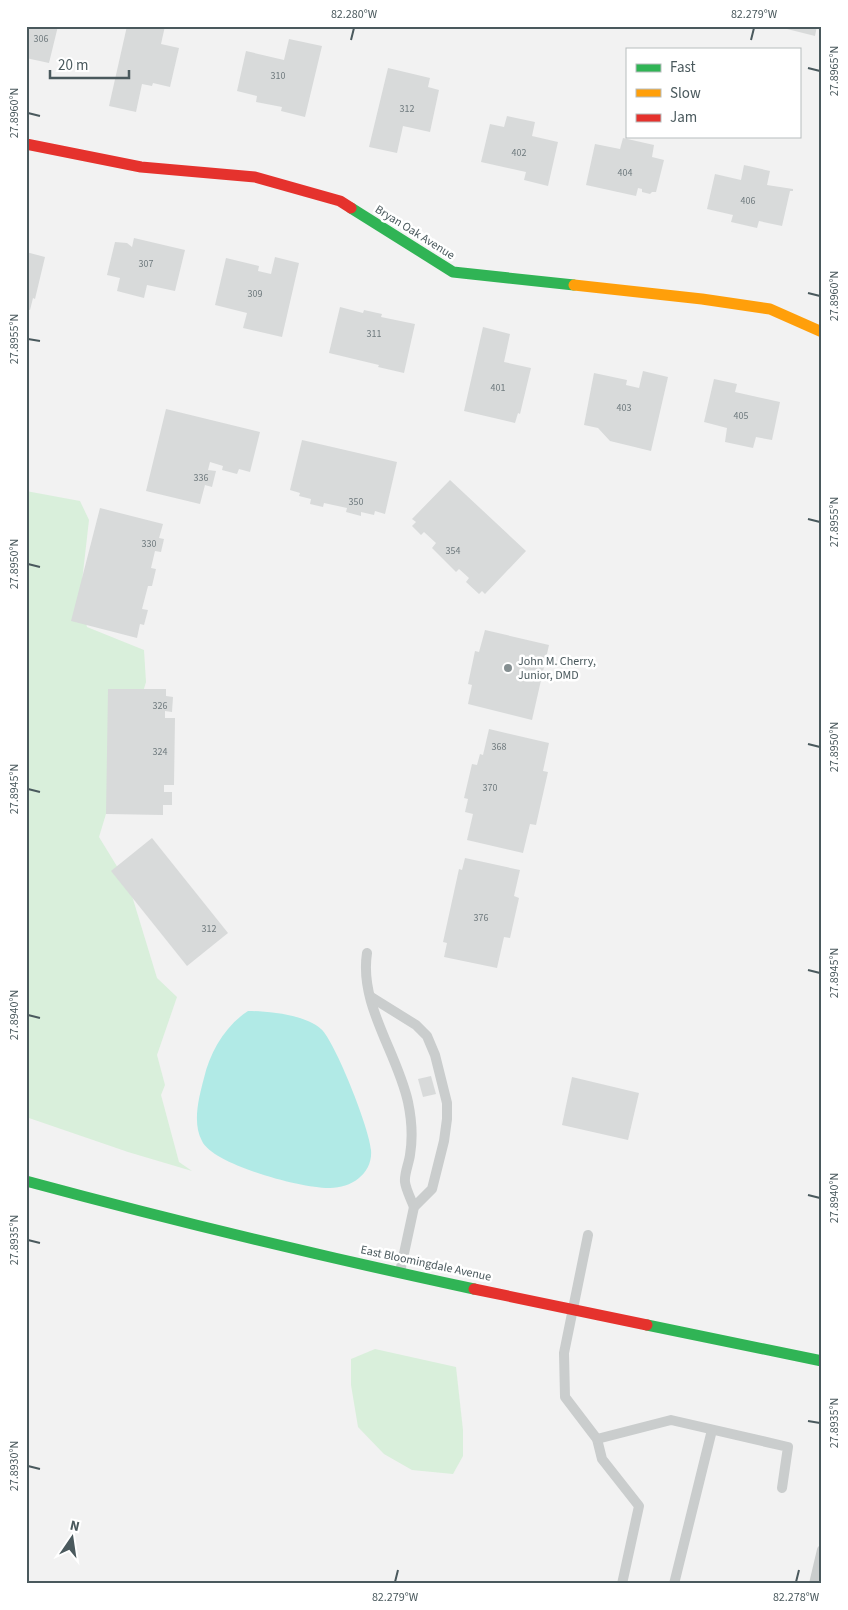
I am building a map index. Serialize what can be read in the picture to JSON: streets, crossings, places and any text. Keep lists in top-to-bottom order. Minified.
{"streets":{"street":["Bryan Oak Avenue","East Bloomingdale Avenue"]},"places":["John M. Cherry, Junior, DMD"],"house_numbers":["306","310","312","402","404","406","307","309","311","401","403","405","336","350","330","354","326","368","324","370","376","312"],"legend":["Fast","Slow","Jam"],"scale_bar":"20 m","north":"top","coordinates":["82.280°W","82.279°W","27.8965°N","27.8960°N","27.8955°N","27.8950°N","27.8945°N","27.8940°N","27.8935°N","27.8930°N","82.278°W"]}
